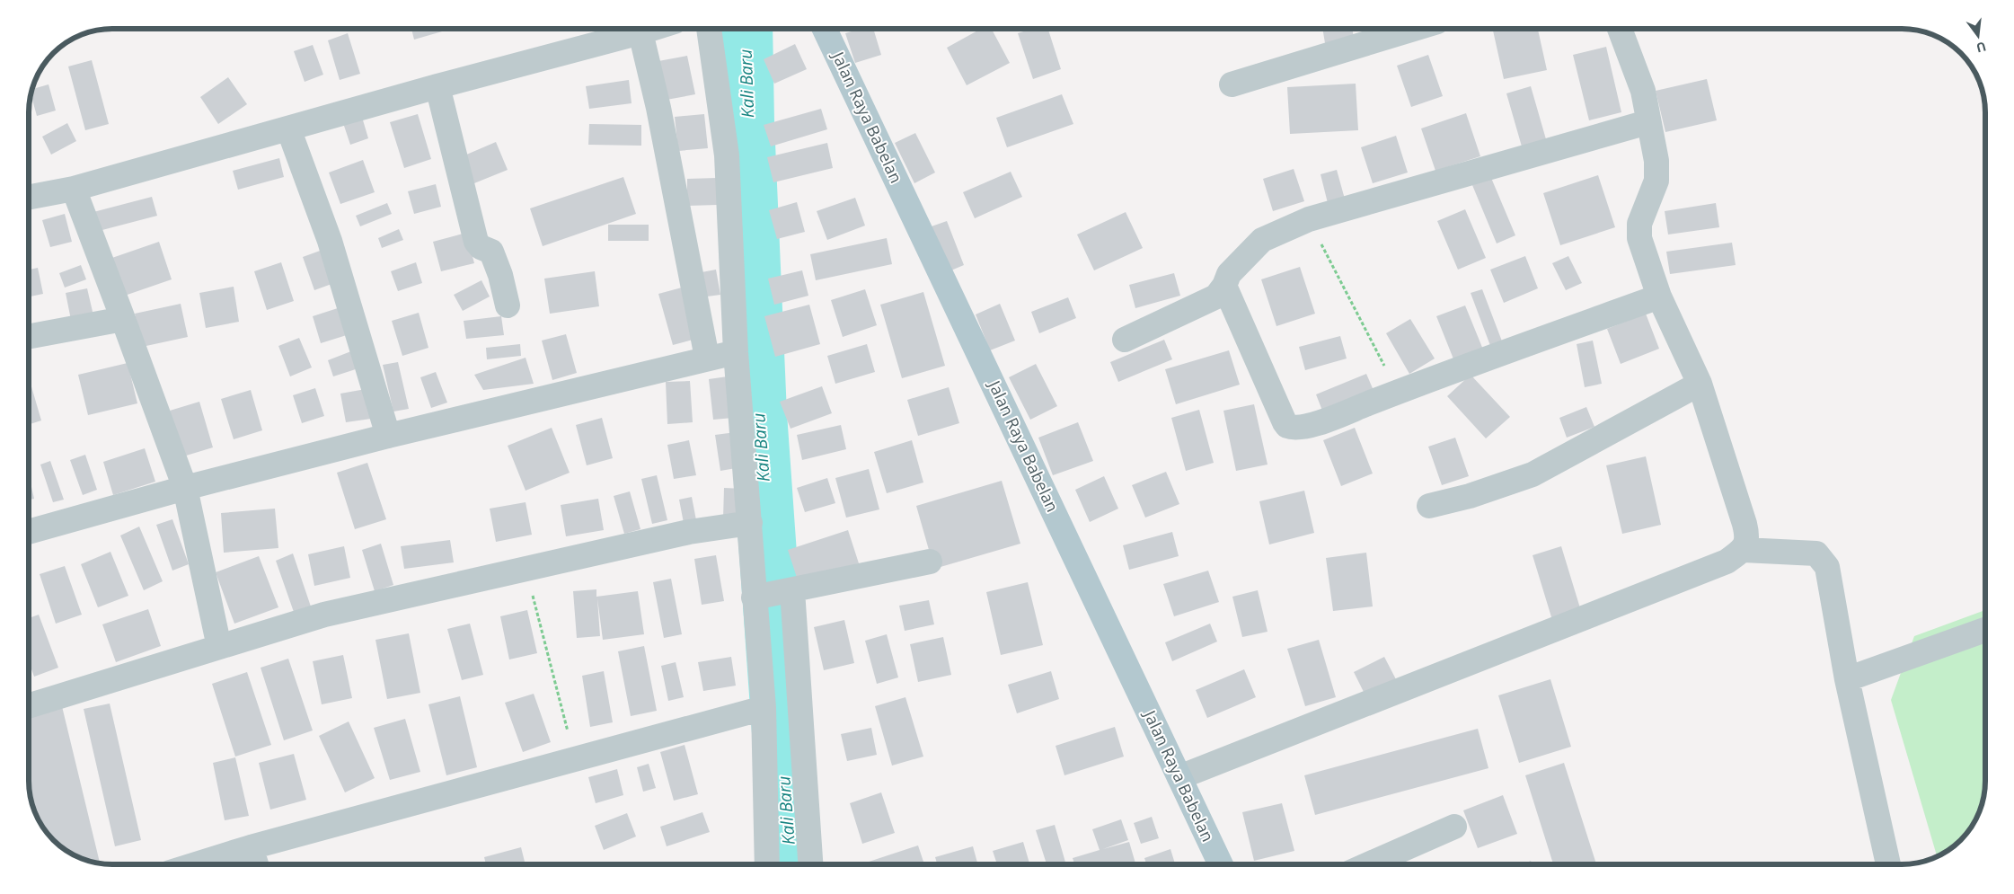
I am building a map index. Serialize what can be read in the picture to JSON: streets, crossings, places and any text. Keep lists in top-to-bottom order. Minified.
{"streets":{"main road":["Jalan Raya Babelan"]},"water":["Kali Baru"],"north":"bottom"}
